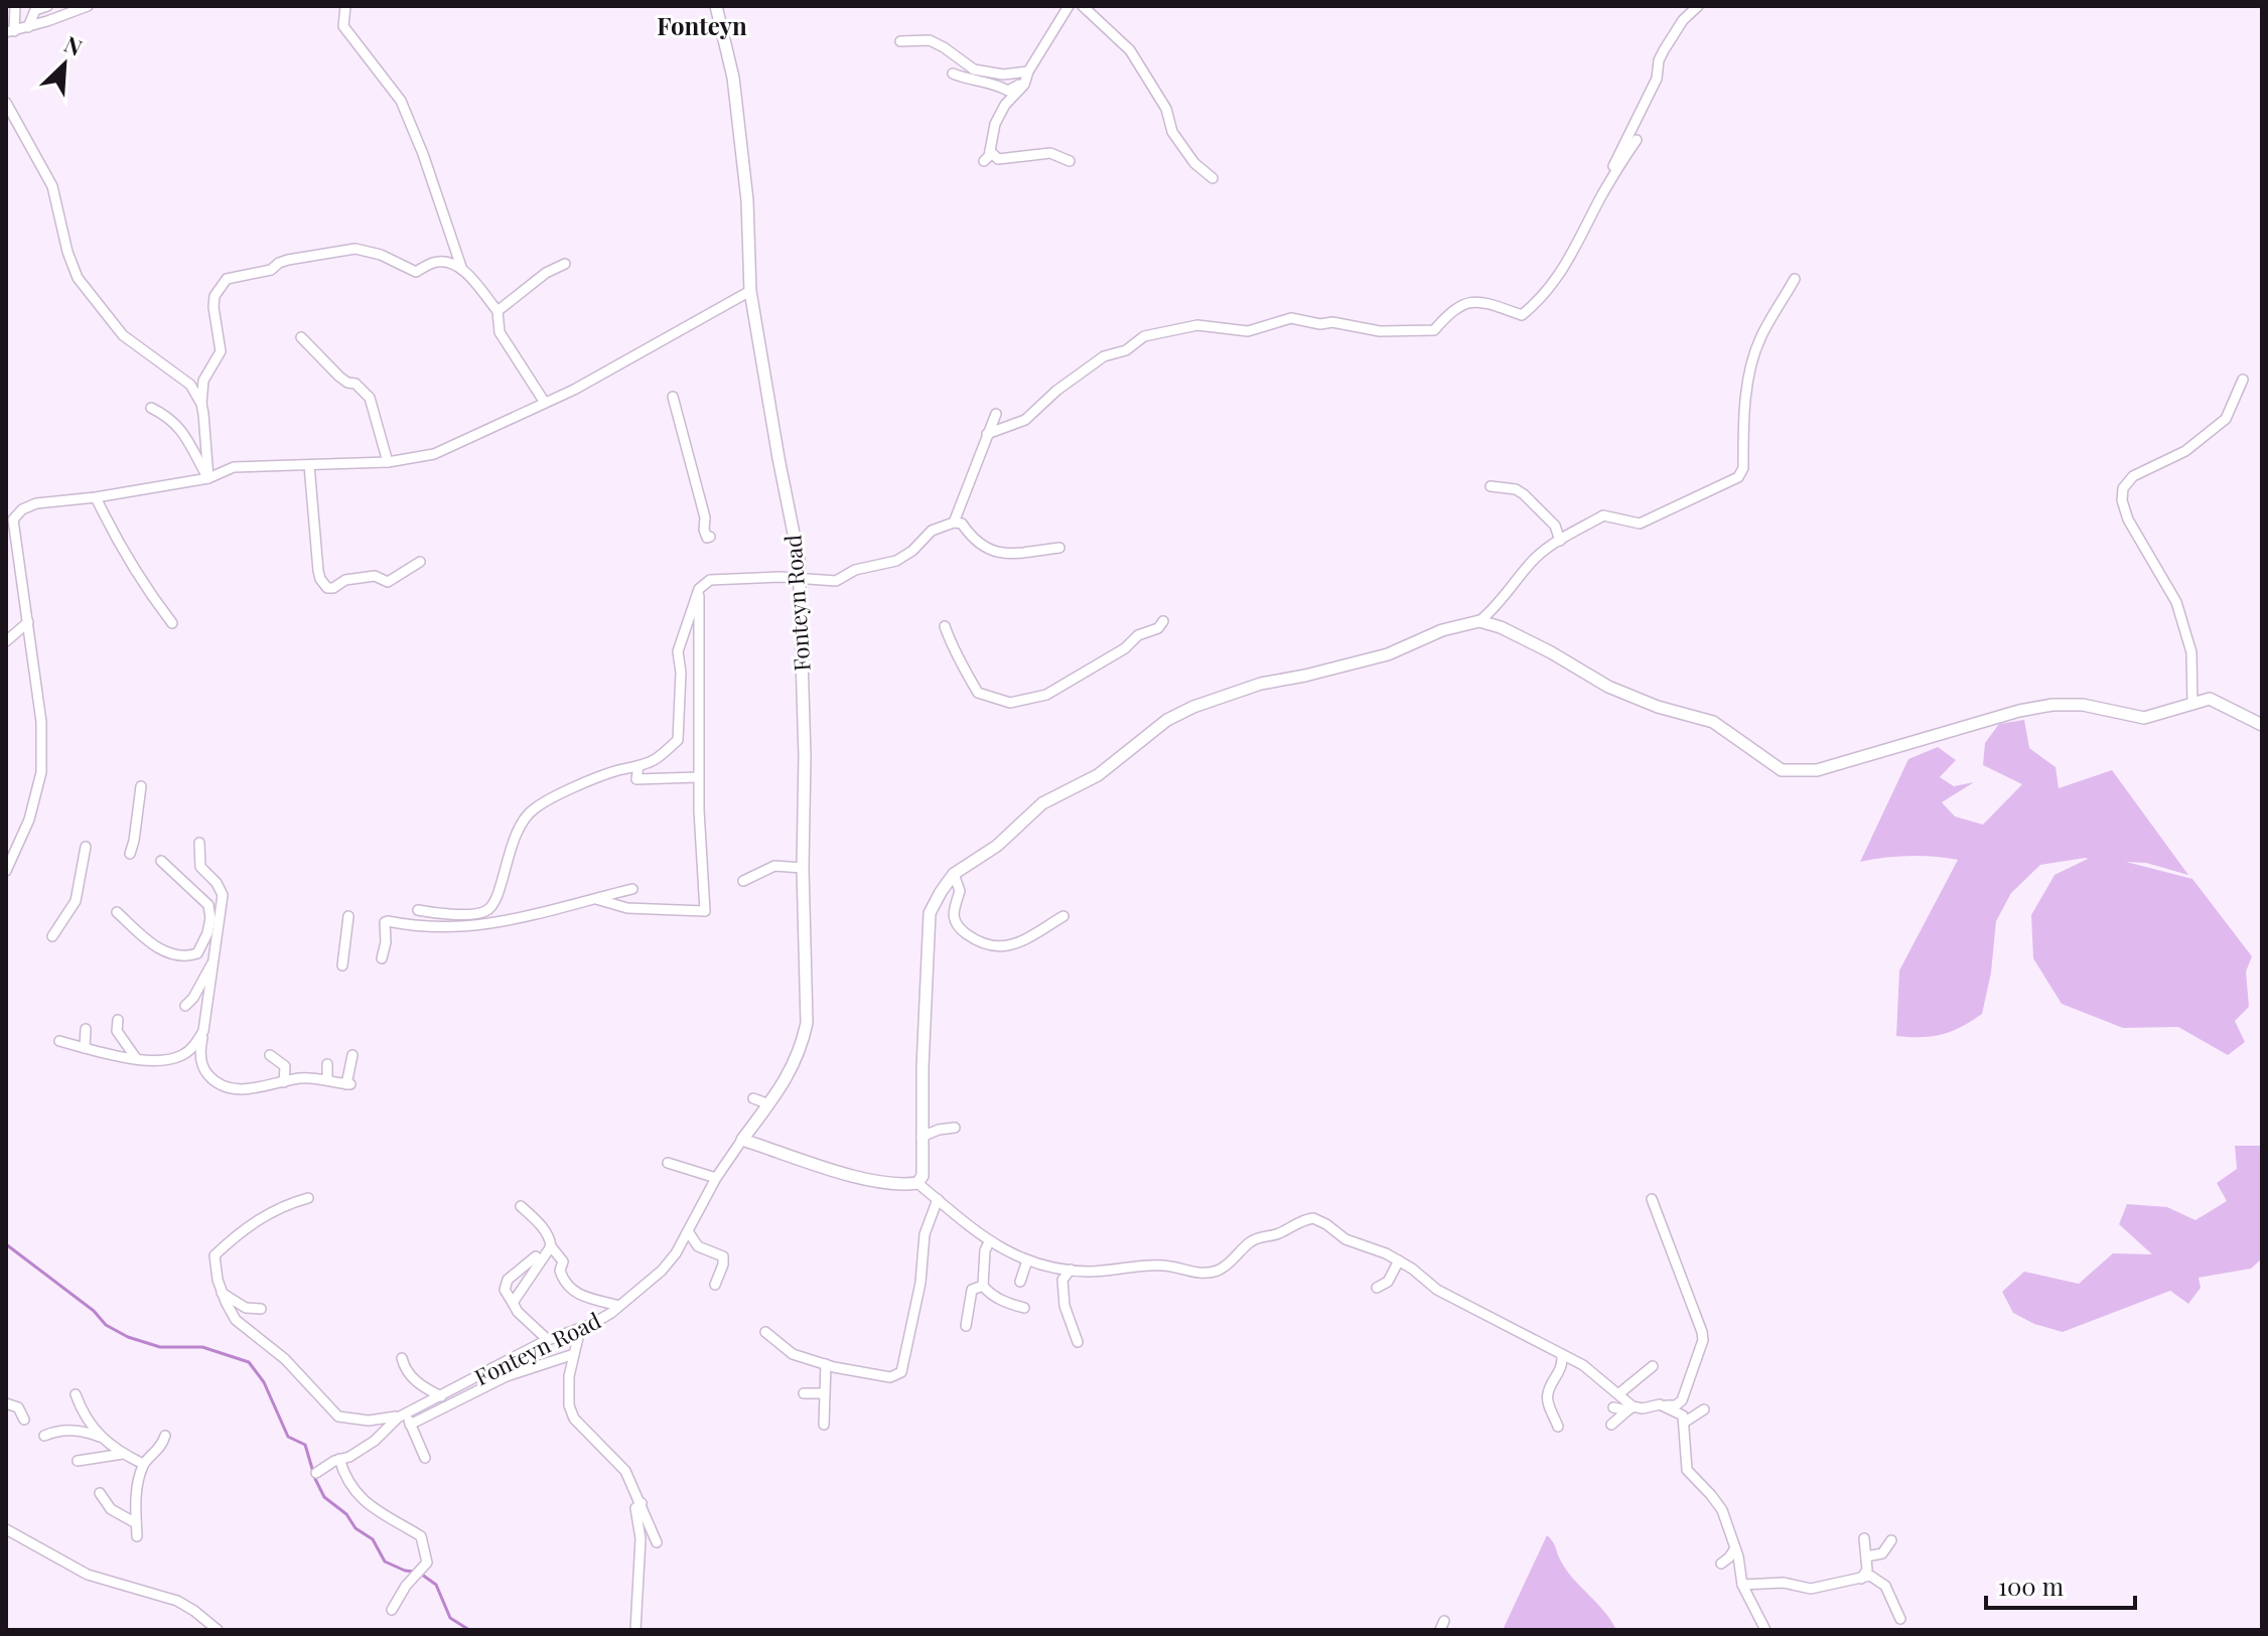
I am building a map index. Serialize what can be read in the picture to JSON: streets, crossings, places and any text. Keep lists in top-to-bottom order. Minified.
{"streets":{"street":["Fonteyn Road"]},"districts":["Fonteyn"],"scale_bar":"100 m","north":"top right"}
